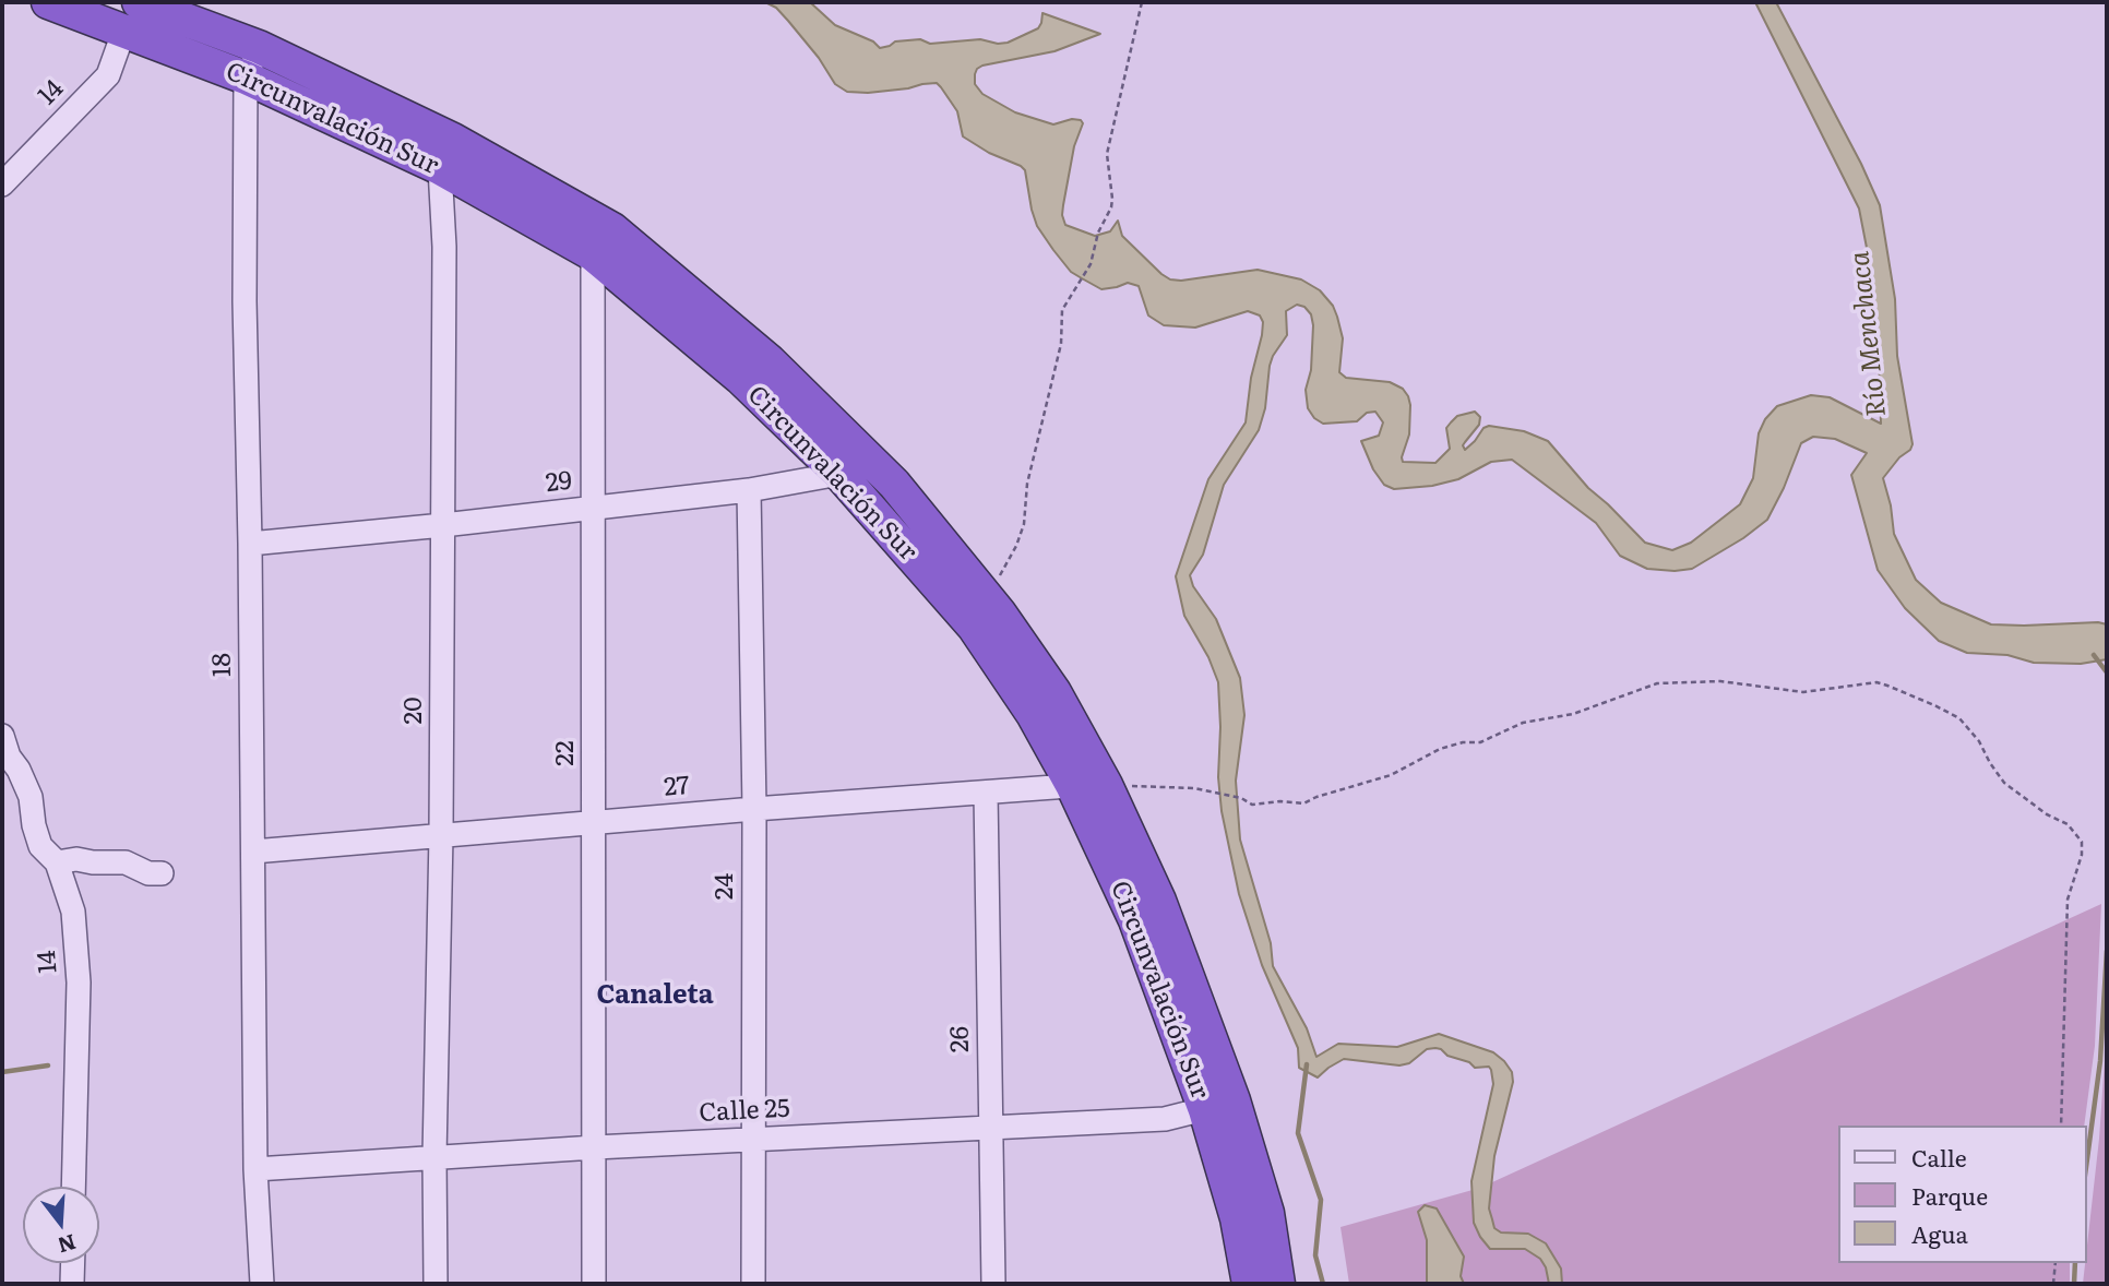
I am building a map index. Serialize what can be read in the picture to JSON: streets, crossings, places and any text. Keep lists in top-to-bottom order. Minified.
{"streets":{"highway":["Circunvalación Sur"],"street":["14","29","18","20","22","27","24","26","Calle 25"]},"crossings":[["14","Circunvalación Sur"],["Circunvalación Sur","29"],["Circunvalación Sur","18"],["Circunvalación Sur","20"],["Circunvalación Sur","22"],["Circunvalación Sur","27"],["Circunvalación Sur","Calle 25"],["29","18"],["29","20"],["29","22"],["29","24"],["18","27"],["18","Calle 25"],["20","27"],["20","Calle 25"],["22","27"],["22","Calle 25"],["27","24"],["27","26"],["24","Calle 25"],["26","Calle 25"]],"districts":["Canaleta"],"water":["Río Menchaca"],"legend":["Calle","Parque","Agua"],"north":"bottom"}
